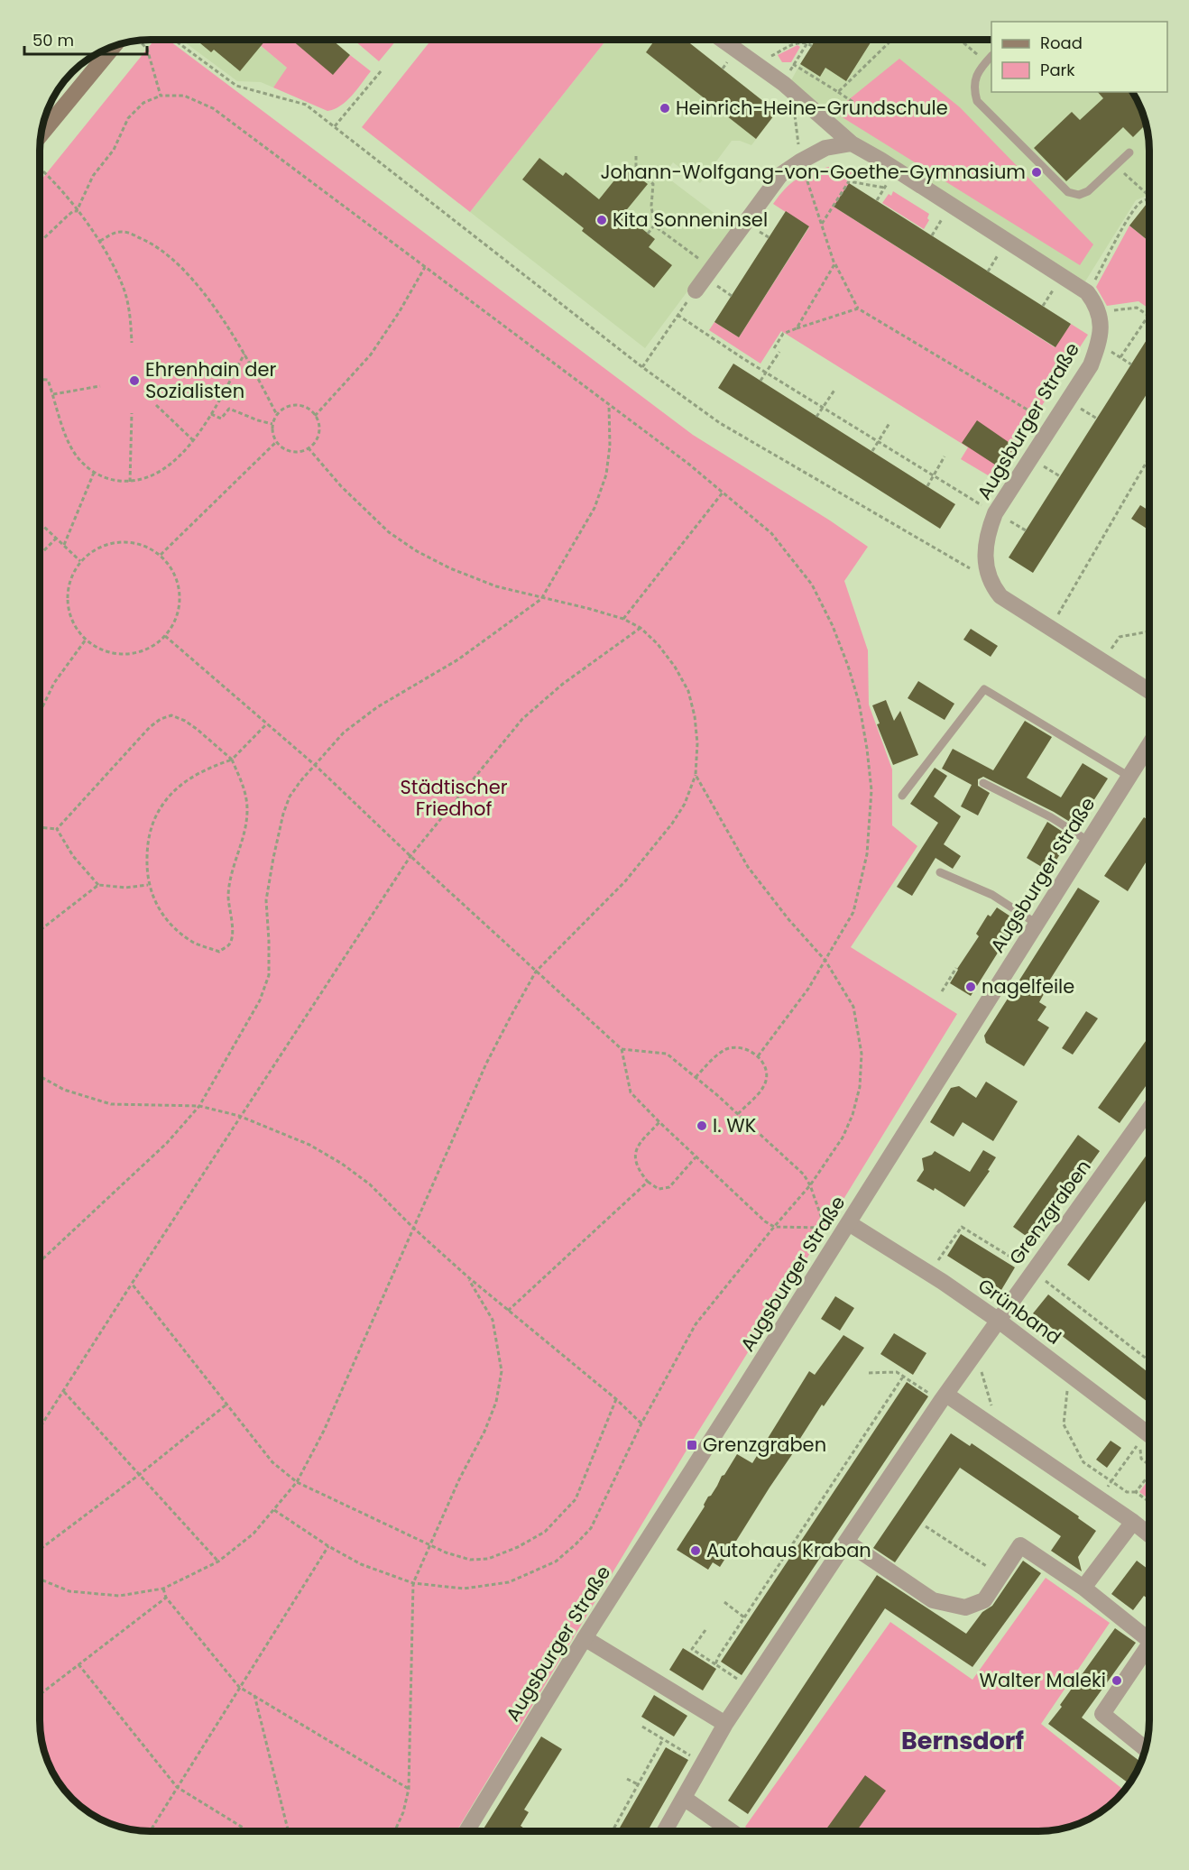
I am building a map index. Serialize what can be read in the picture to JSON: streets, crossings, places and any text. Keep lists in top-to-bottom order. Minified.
{"streets":{"street":["Augsburger Straße","Grenzgraben","Grünband"]},"crossings":[["Augsburger Straße","Grünband"],["Grenzgraben","Grünband"]],"districts":["Bernsdorf"],"parks":["Städtischer Friedhof"],"places":{"other":["Heinrich-Heine-Grundschule","Johann-Wolfgang-von-Goethe-Gymnasium","Kita Sonneninsel","Ehrenhain der Sozialisten","nagelfeile","I. WK","Autohaus Kraban","Walter Maleki"],"transit":["Grenzgraben"]},"legend":["Road","Park"],"scale_bar":"50 m"}
